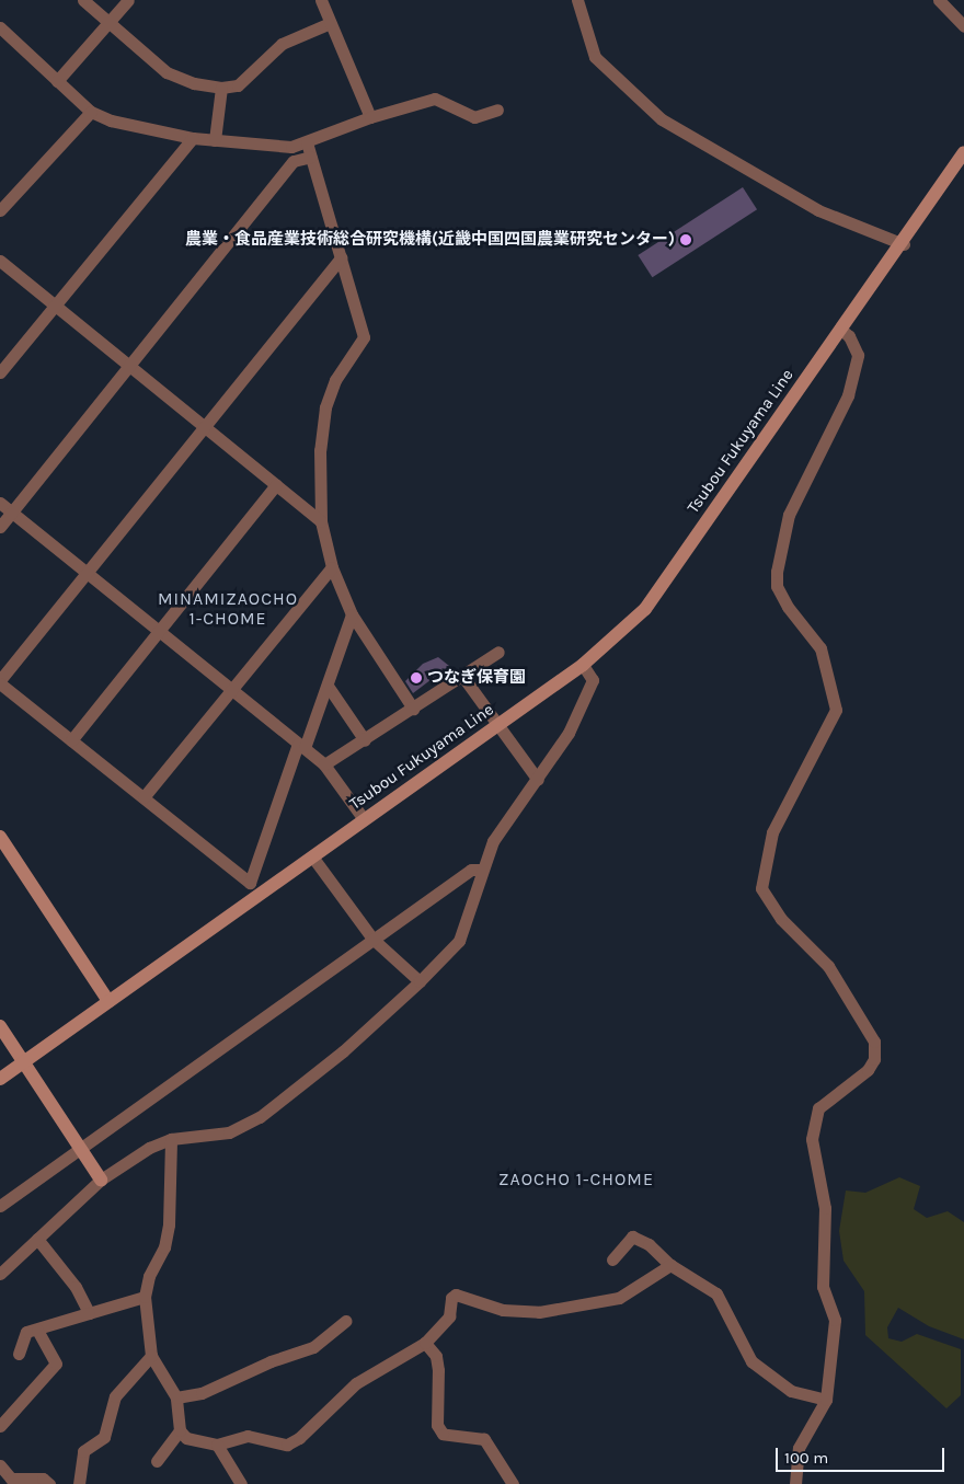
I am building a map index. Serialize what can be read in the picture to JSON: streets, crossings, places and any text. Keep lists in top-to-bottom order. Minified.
{"streets":{"main road":["Tsubou Fukuyama Line"]},"districts":["MINAMIZAOCHO 1-CHOME","ZAOCHO 1-CHOME"],"places":["農業・食品産業技術総合研究機構(近畿中国四国農業研究センター)","つなぎ保育園"],"scale_bar":"100 m"}
